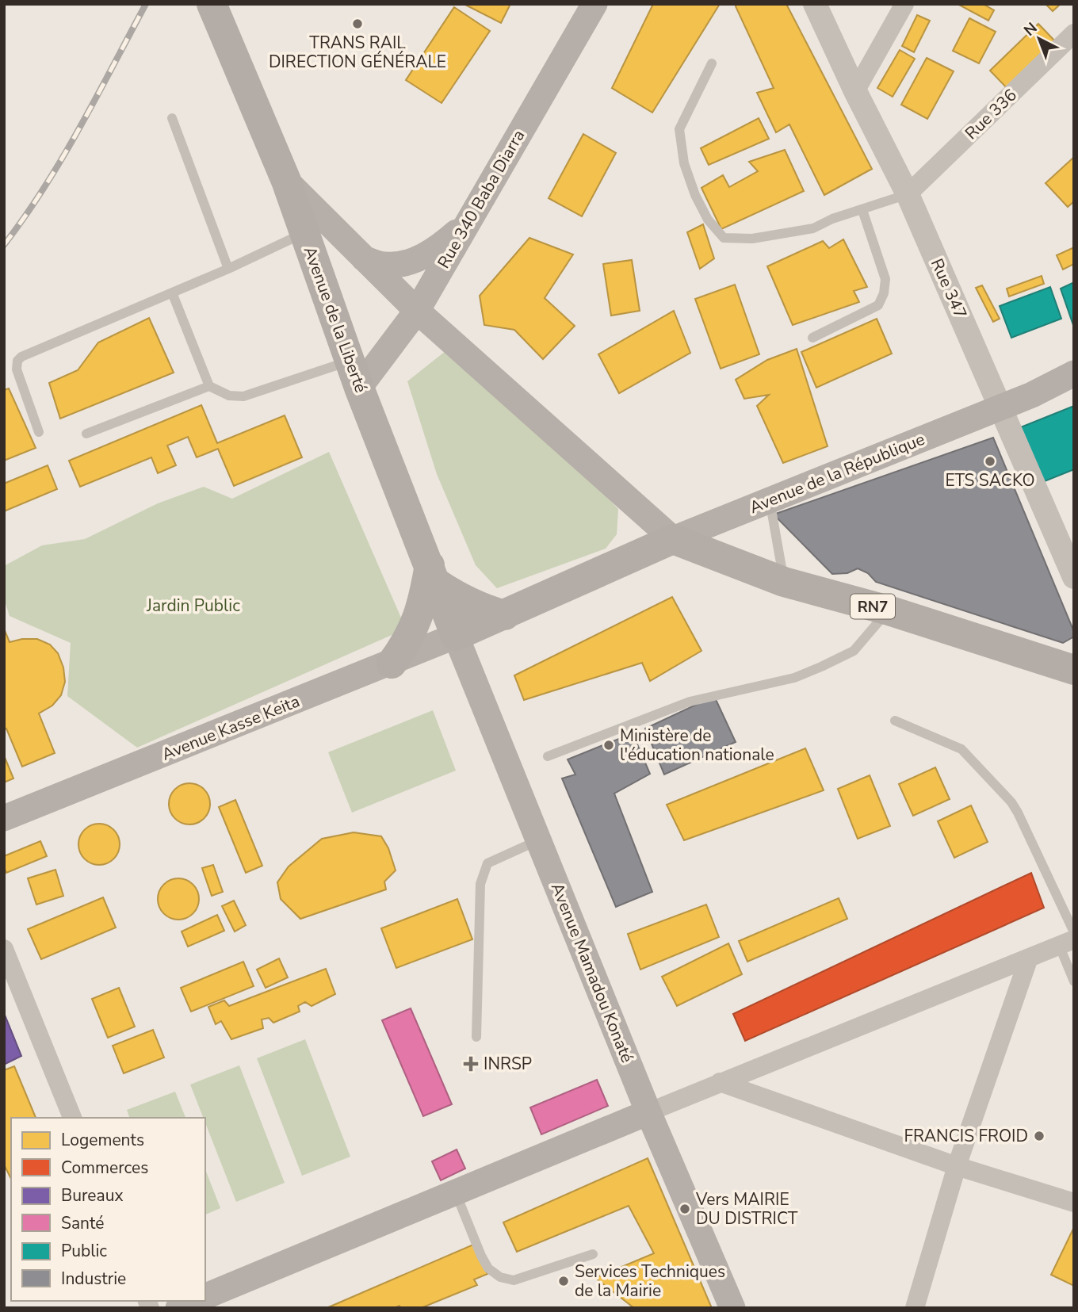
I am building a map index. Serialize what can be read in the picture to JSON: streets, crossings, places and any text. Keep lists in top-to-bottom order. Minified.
{"streets":{"main road":["Rue 340 Baba Diarra","Avenue de la Liberté","Avenue de la République","RN7","Avenue Kasse Keita","Avenue Mamadou Konaté"],"street":["Rue 336","Rue 347"]},"crossings":[["Rue 336","Rue 347"],["Rue 340 Baba Diarra","Avenue de la Liberté"],["Rue 347","Avenue de la République"],["Avenue de la Liberté","Avenue Kasse Keita"],["Avenue de la Liberté","Avenue Mamadou Konaté"],["Avenue de la République","RN7"],["Avenue Kasse Keita","Avenue Mamadou Konaté"]],"parks":["Jardin Public"],"places":{"other":["TRANS RAIL DIRECTION GÉNÉRALE","ETS SACKO","Ministère de l'éducation nationale","FRANCIS FROID","Vers MAIRIE DU DISTRICT","Services Techniques de la Mairie"],"health":["INRSP"]},"legend":["Logements","Commerces","Bureaux","Santé","Public","Industrie"],"north":"top left"}
